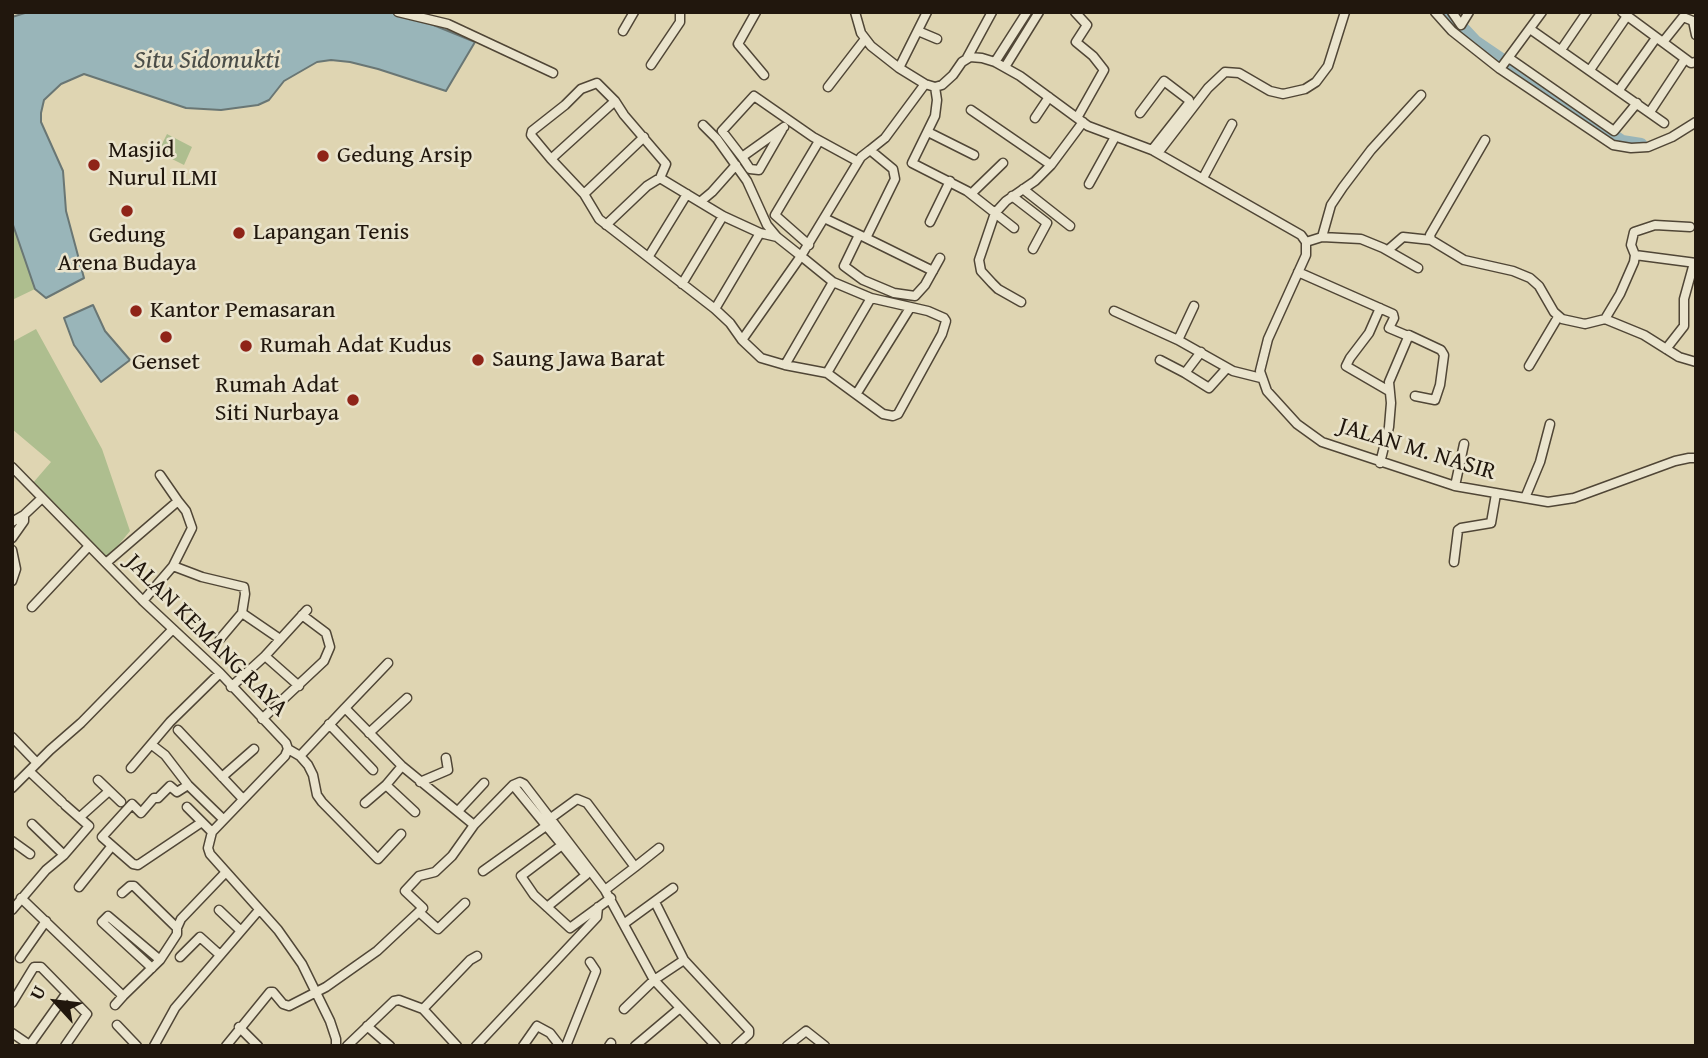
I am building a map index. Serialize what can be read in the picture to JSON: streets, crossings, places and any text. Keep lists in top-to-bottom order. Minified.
{"streets":{"street":["JALAN M. NASIR","JALAN KEMANG RAYA"]},"water":["Situ Sidomukti"],"places":["Gedung Arsip","Masjid Nurul ILMI","Gedung Arena Budaya","Lapangan Tenis","Kantor Pemasaran","Genset","Rumah Adat Kudus","Saung Jawa Barat","Rumah Adat Siti Nurbaya"],"north":"top left"}
